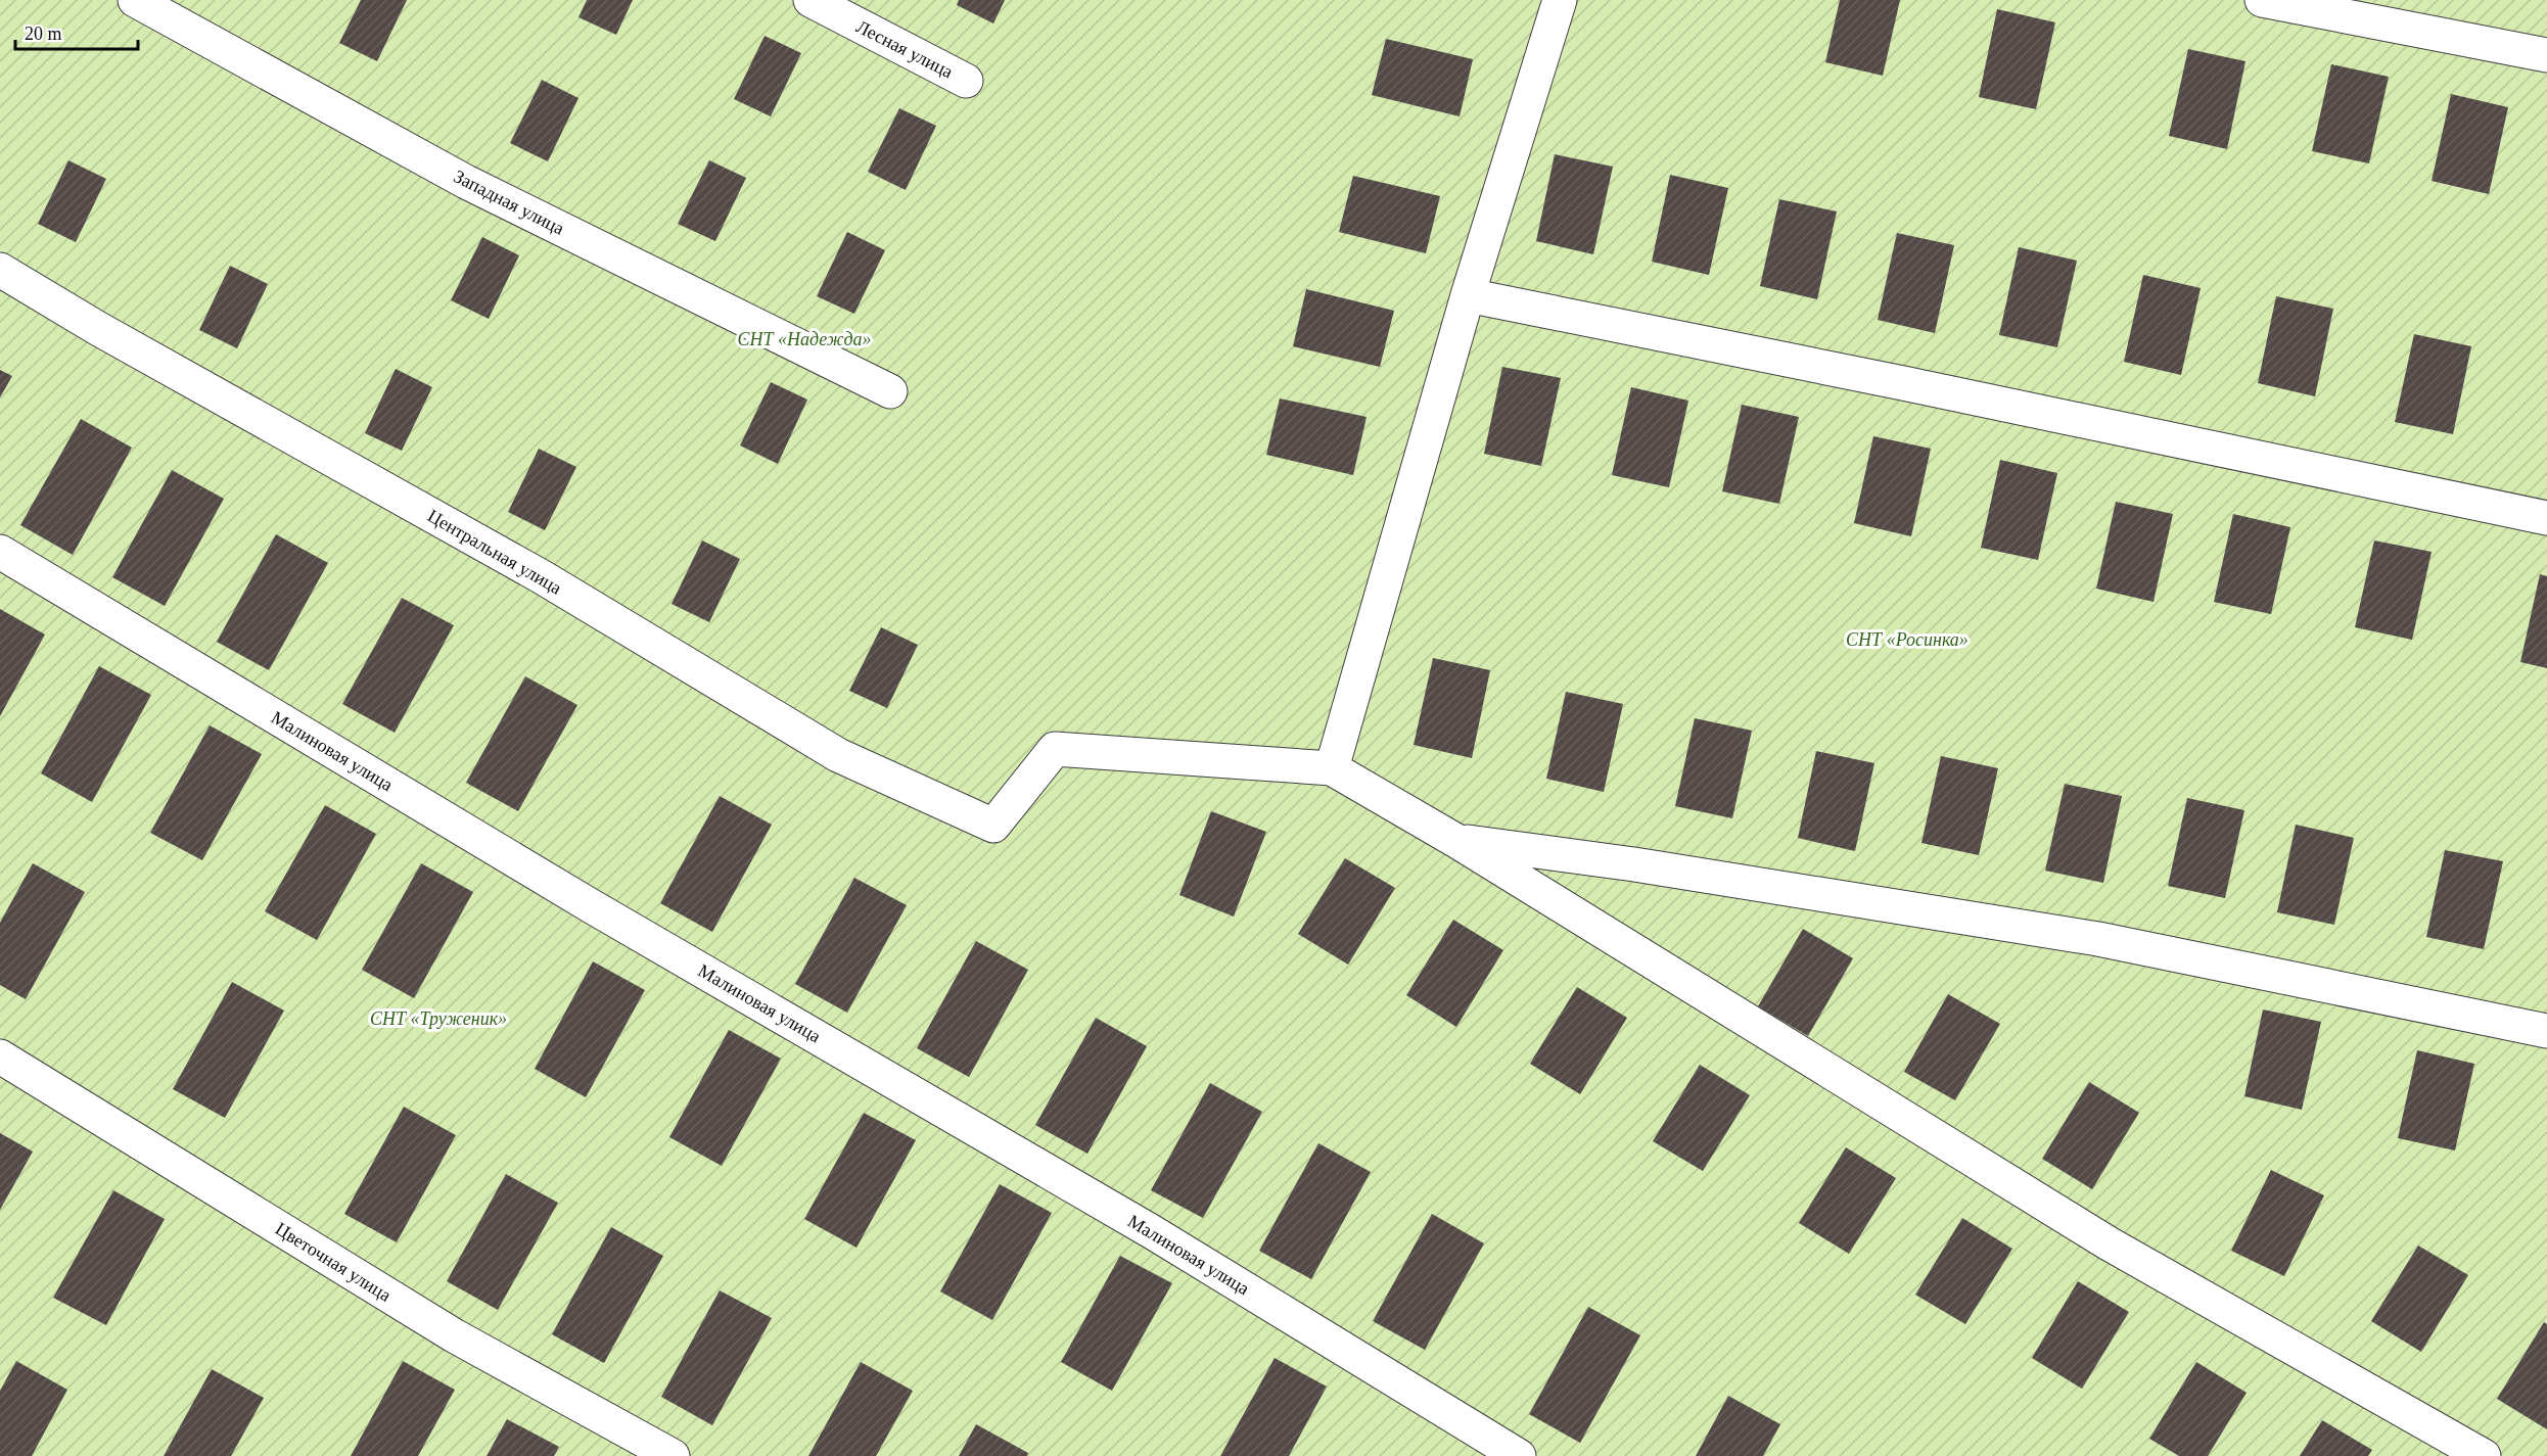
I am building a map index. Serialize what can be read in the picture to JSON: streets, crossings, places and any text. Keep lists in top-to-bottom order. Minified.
{"streets":{"street":["Лесная улица","Западная улица","Центральная улица","Малиновая улица","Цветочная улица"]},"parks":["СНТ «Надежда»","СНТ «Росинка»","СНТ «Труженик»"],"scale_bar":"20 m"}
